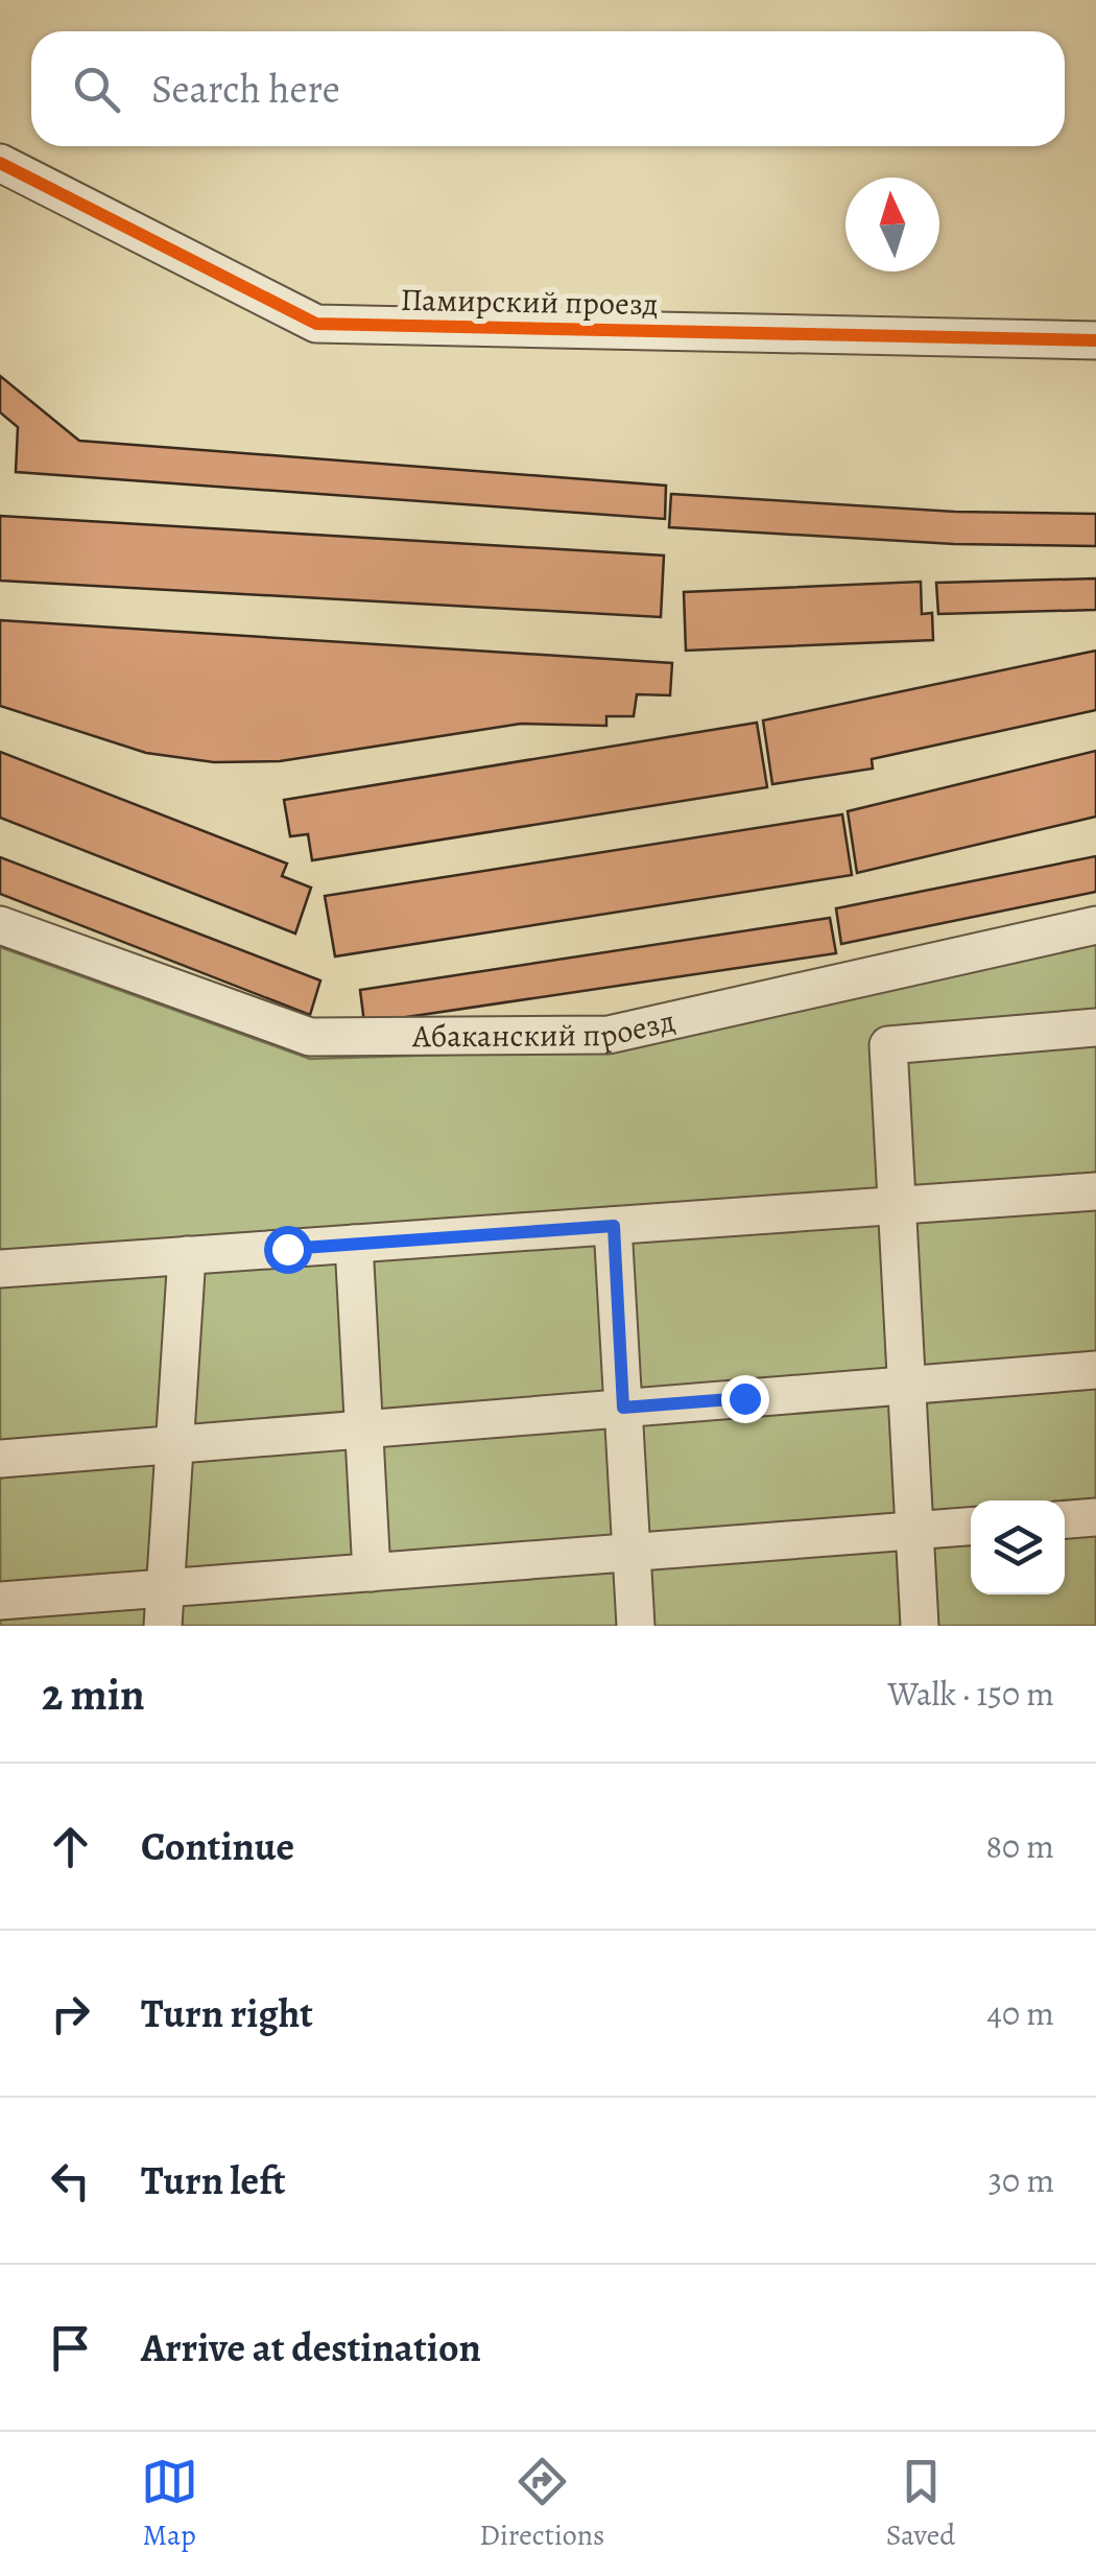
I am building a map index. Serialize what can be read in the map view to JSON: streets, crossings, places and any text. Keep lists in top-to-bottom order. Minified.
{"streets":{"street":["Памирский проезд","Абаканский проезд"]},"north":"top","page":{"search":"Search here","heading":["2 min","Walk · 150 m"],"list":[["Continue","80 m"],["Turn right","40 m"],["Turn left","30 m"],"Arrive at destination"],"nav":["Map","Directions","Saved"]}}
